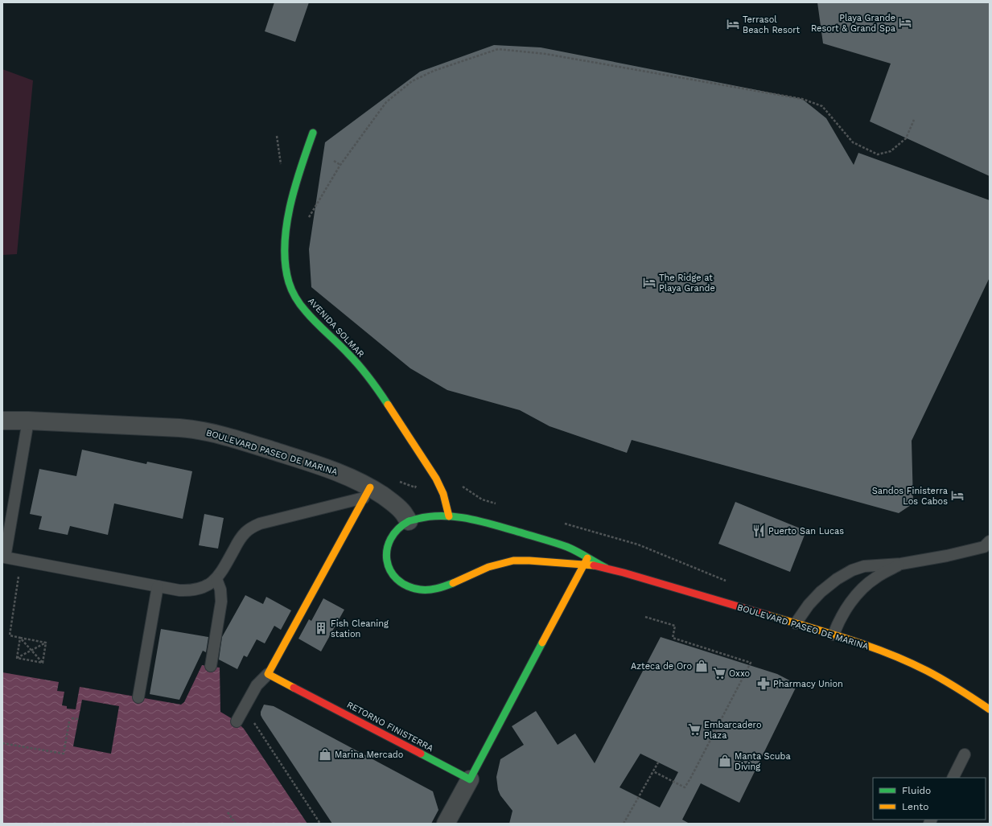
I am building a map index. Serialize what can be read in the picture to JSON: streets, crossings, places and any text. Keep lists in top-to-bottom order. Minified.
{"streets":{"street":["AVENIDA SOLMAR","BOULEVARD PASEO DE MARINA","RETORNO FINISTERRA"]},"crossings":[["AVENIDA SOLMAR","BOULEVARD PASEO DE MARINA"]],"places":{"hotel":["Playa Grande Resort & Grand Spa","Terrasol Beach Resort","The Ridge at Playa Grande","Sandos Finisterra Los Cabos"],"restaurant":["Puerto San Lucas"],"building":["Fish Cleaning station"],"shop":["Azteca de Oro","Marina Mercado","Manta Scuba Diving"],"supermarket":["Oxxo","Embarcadero Plaza"],"pharmacy":["Pharmacy Union"]},"legend":["Fluido","Lento"]}
